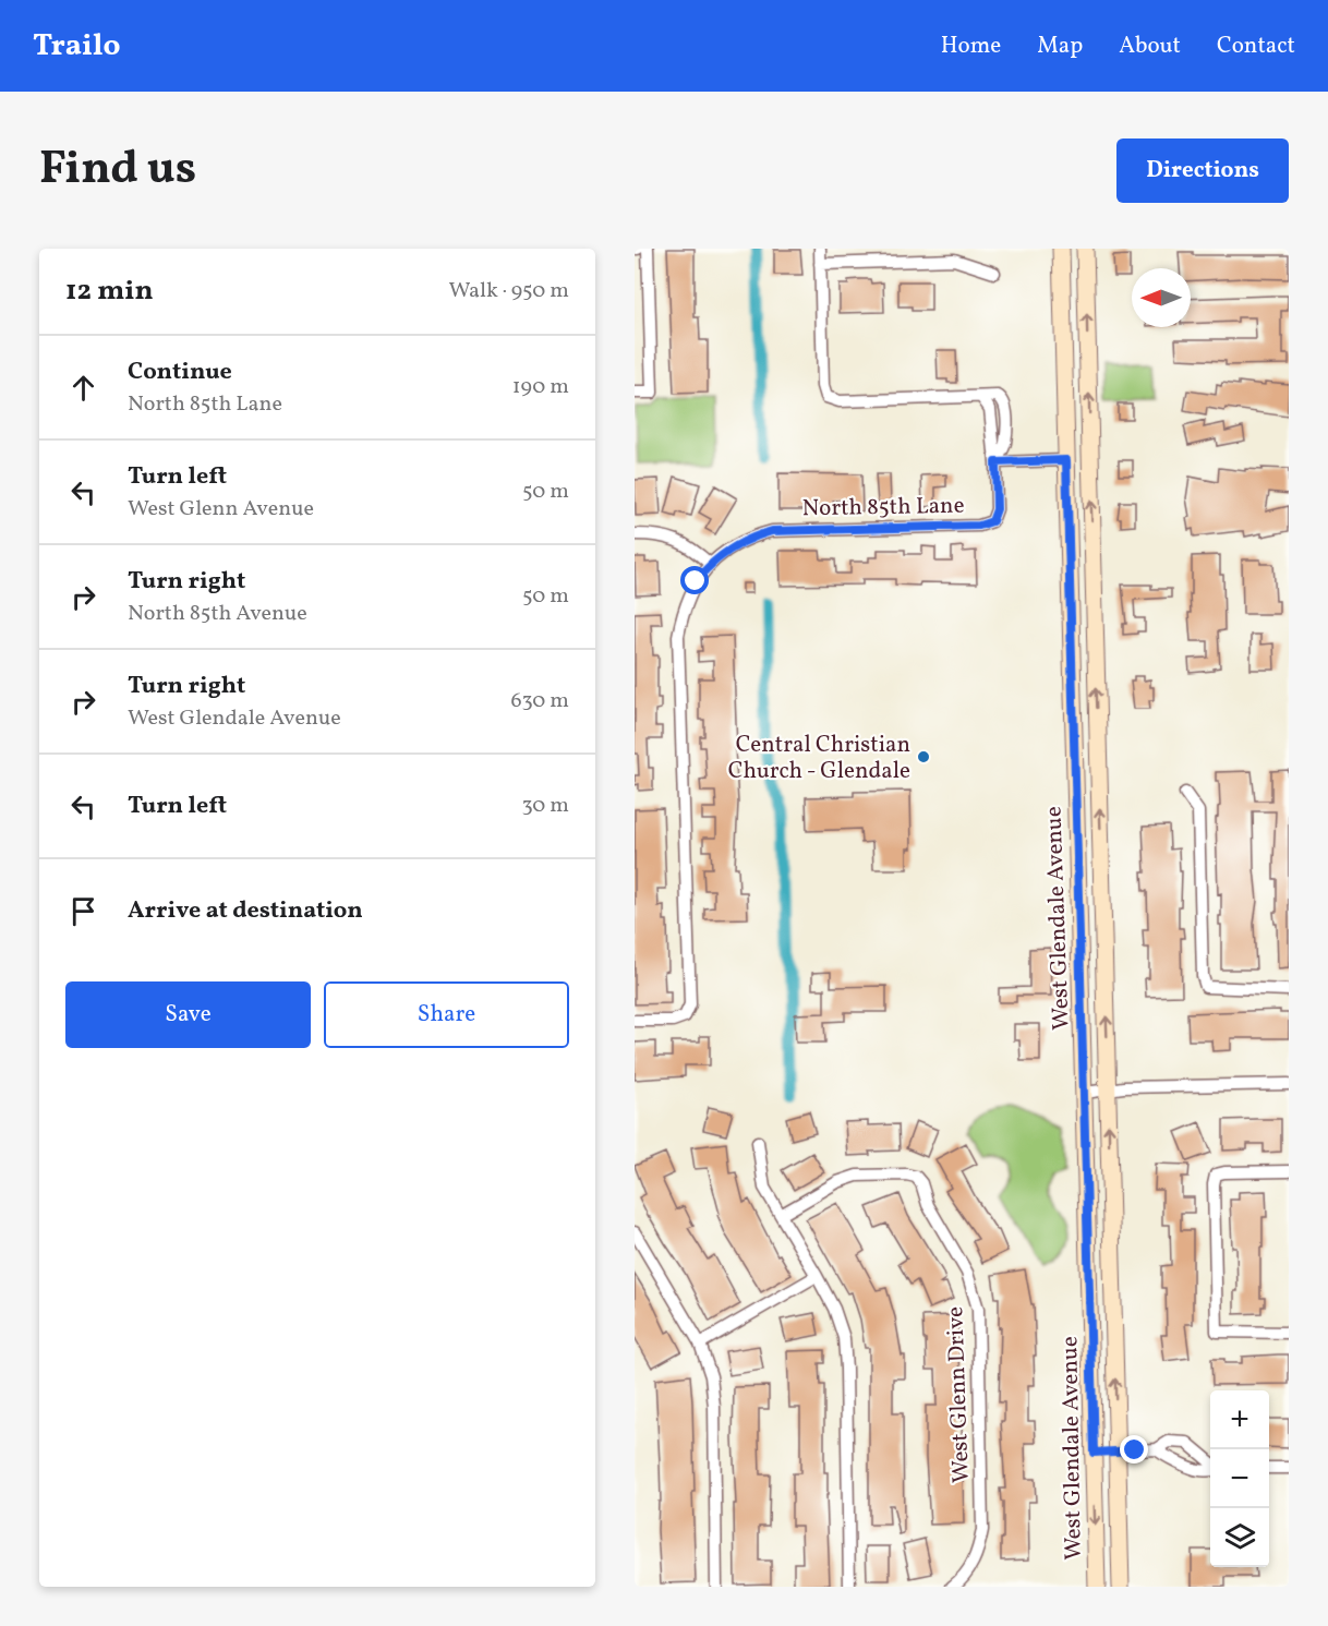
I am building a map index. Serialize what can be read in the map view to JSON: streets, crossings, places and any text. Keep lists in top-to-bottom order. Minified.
{"streets":{"main road":["West Glendale Avenue"],"street":["North 85th Lane","West Glenn Drive"]},"places":["Central Christian Church - Glendale"],"north":"left","page":{"header":"Trailo","nav":["Home","Map","About","Contact"],"title":"Find us","buttons":["Directions",["Save","Share"]],"heading":["12 min","Walk · 950 m"],"list":[["Continue","North 85th Lane","190 m"],["Turn left","West Glenn Avenue","50 m"],["Turn right","North 85th Avenue","50 m"],["Turn right","West Glendale Avenue","630 m"],["Turn left","30 m"],"Arrive at destination"],"map_buttons":["+","−"]}}
